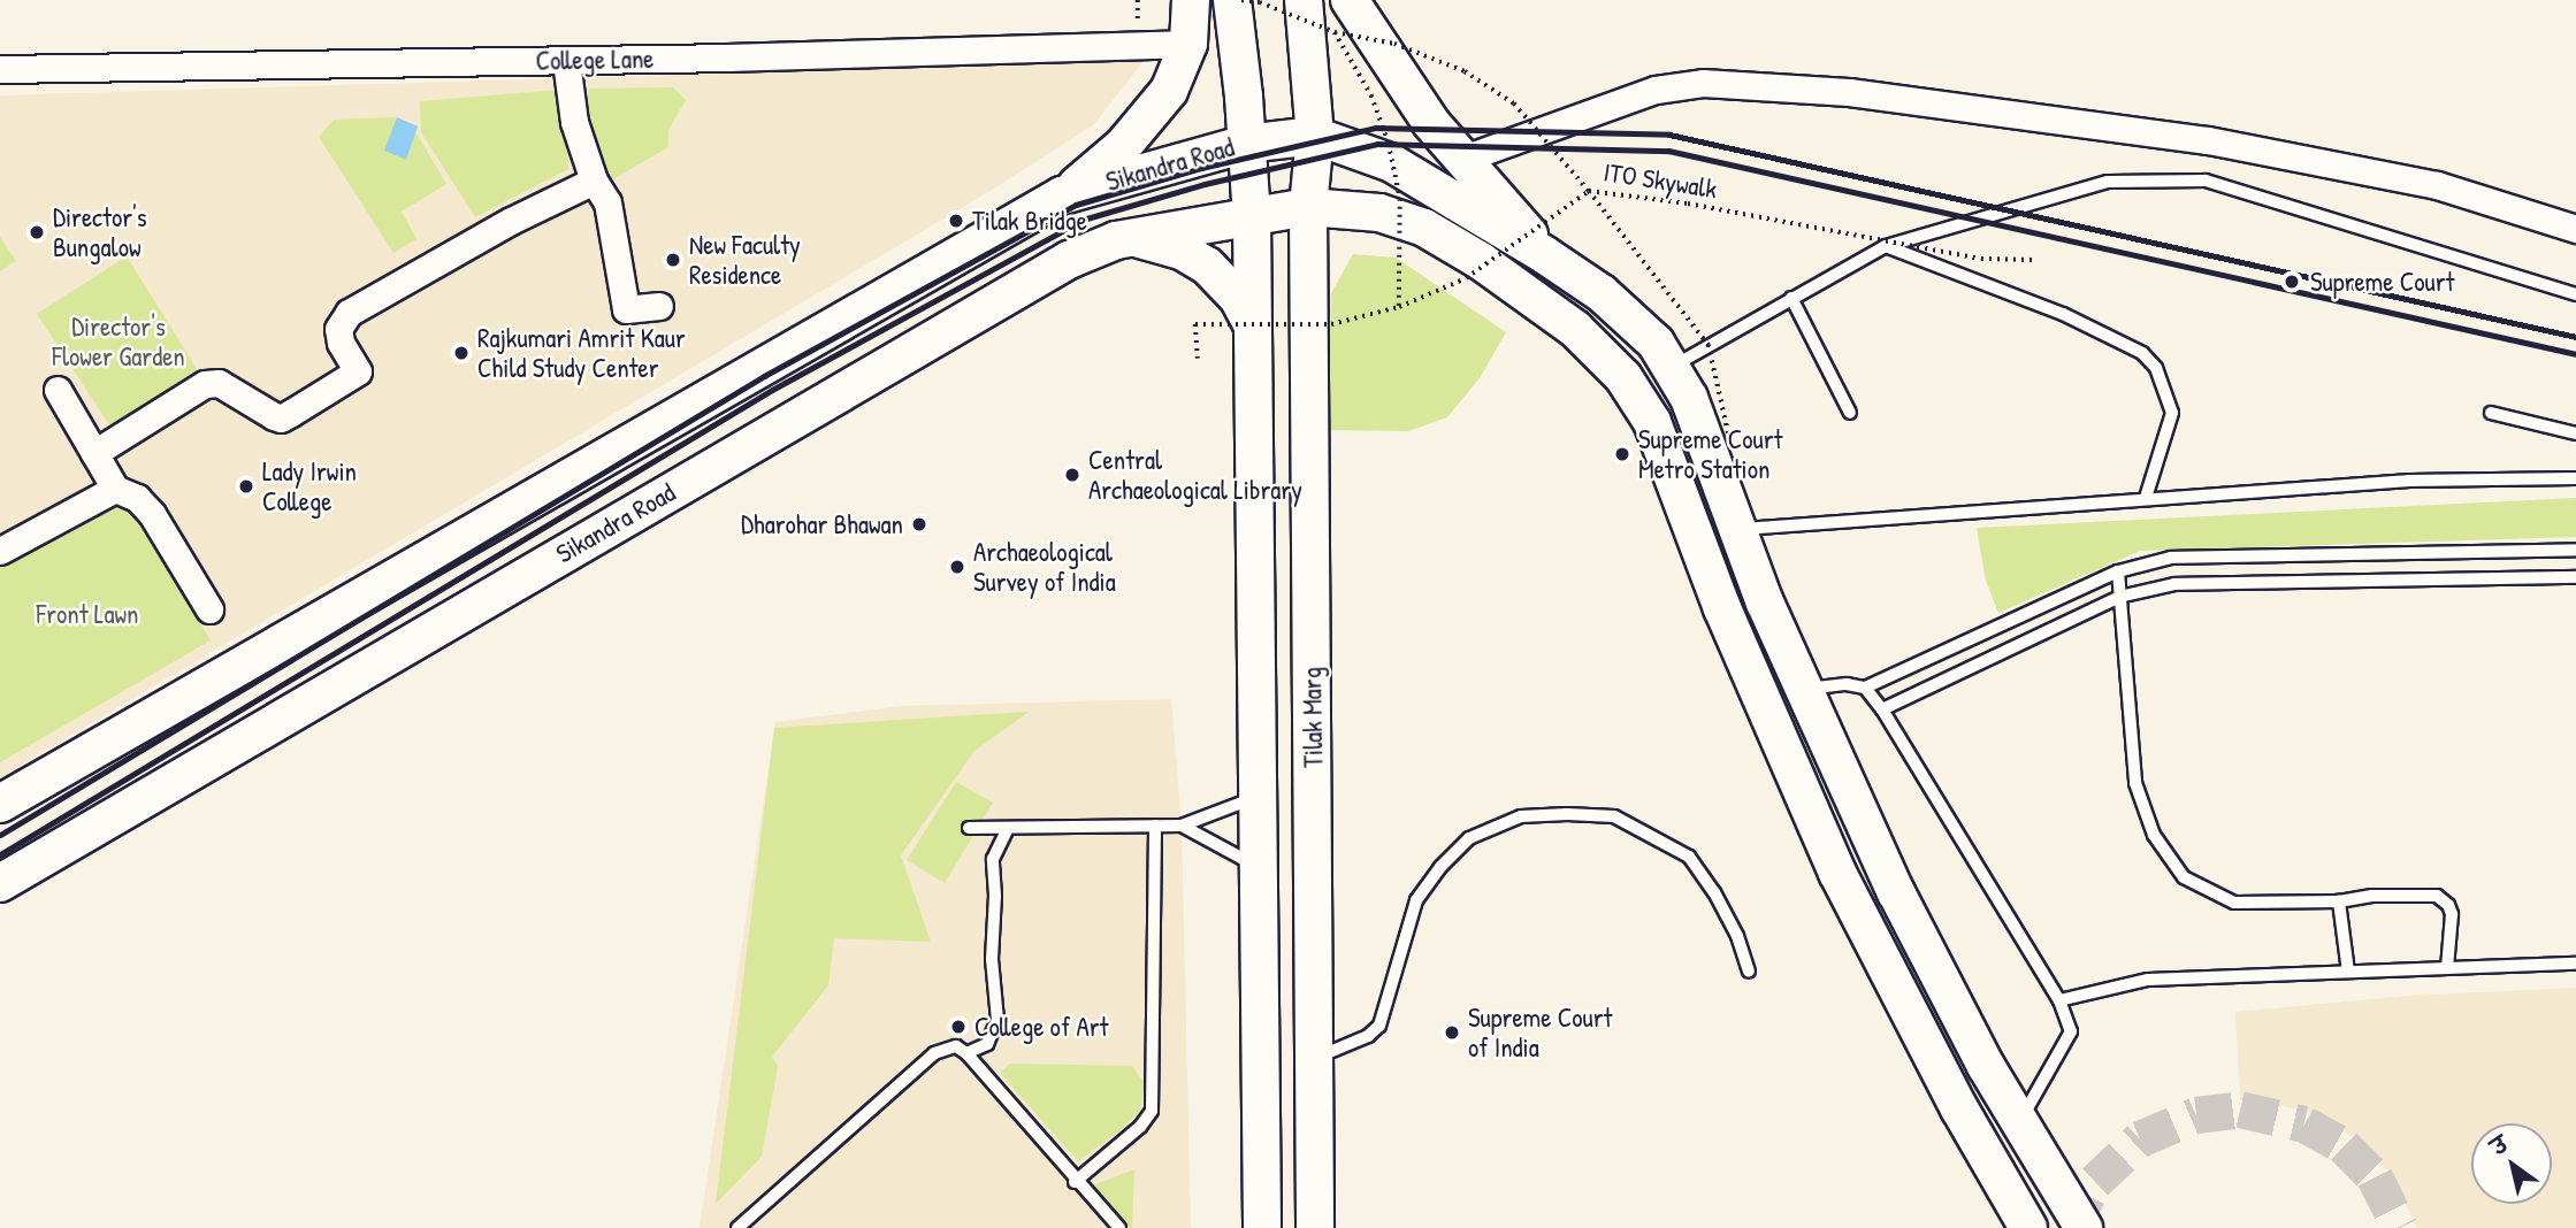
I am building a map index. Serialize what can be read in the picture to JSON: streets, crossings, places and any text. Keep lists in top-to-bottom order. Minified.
{"streets":{"main road":["Sikandra Road","Tilak Marg"],"street":["College Lane"],"path":["ITO Skywalk"]},"crossings":[["Sikandra Road","Tilak Marg"]],"parks":["Director's Flower Garden","Front Lawn"],"places":["Tilak Bridge","Director's Bungalow","New Faculty Residence","Supreme Court","Rajkumari Amrit Kaur Child Study Center","Supreme Court‌ Metro Station","Central Archaeological Library","Lady Irwin College","Dharohar Bhawan","Archaeological Survey of India","College of Art","Supreme Court of India"],"north":"top left"}
